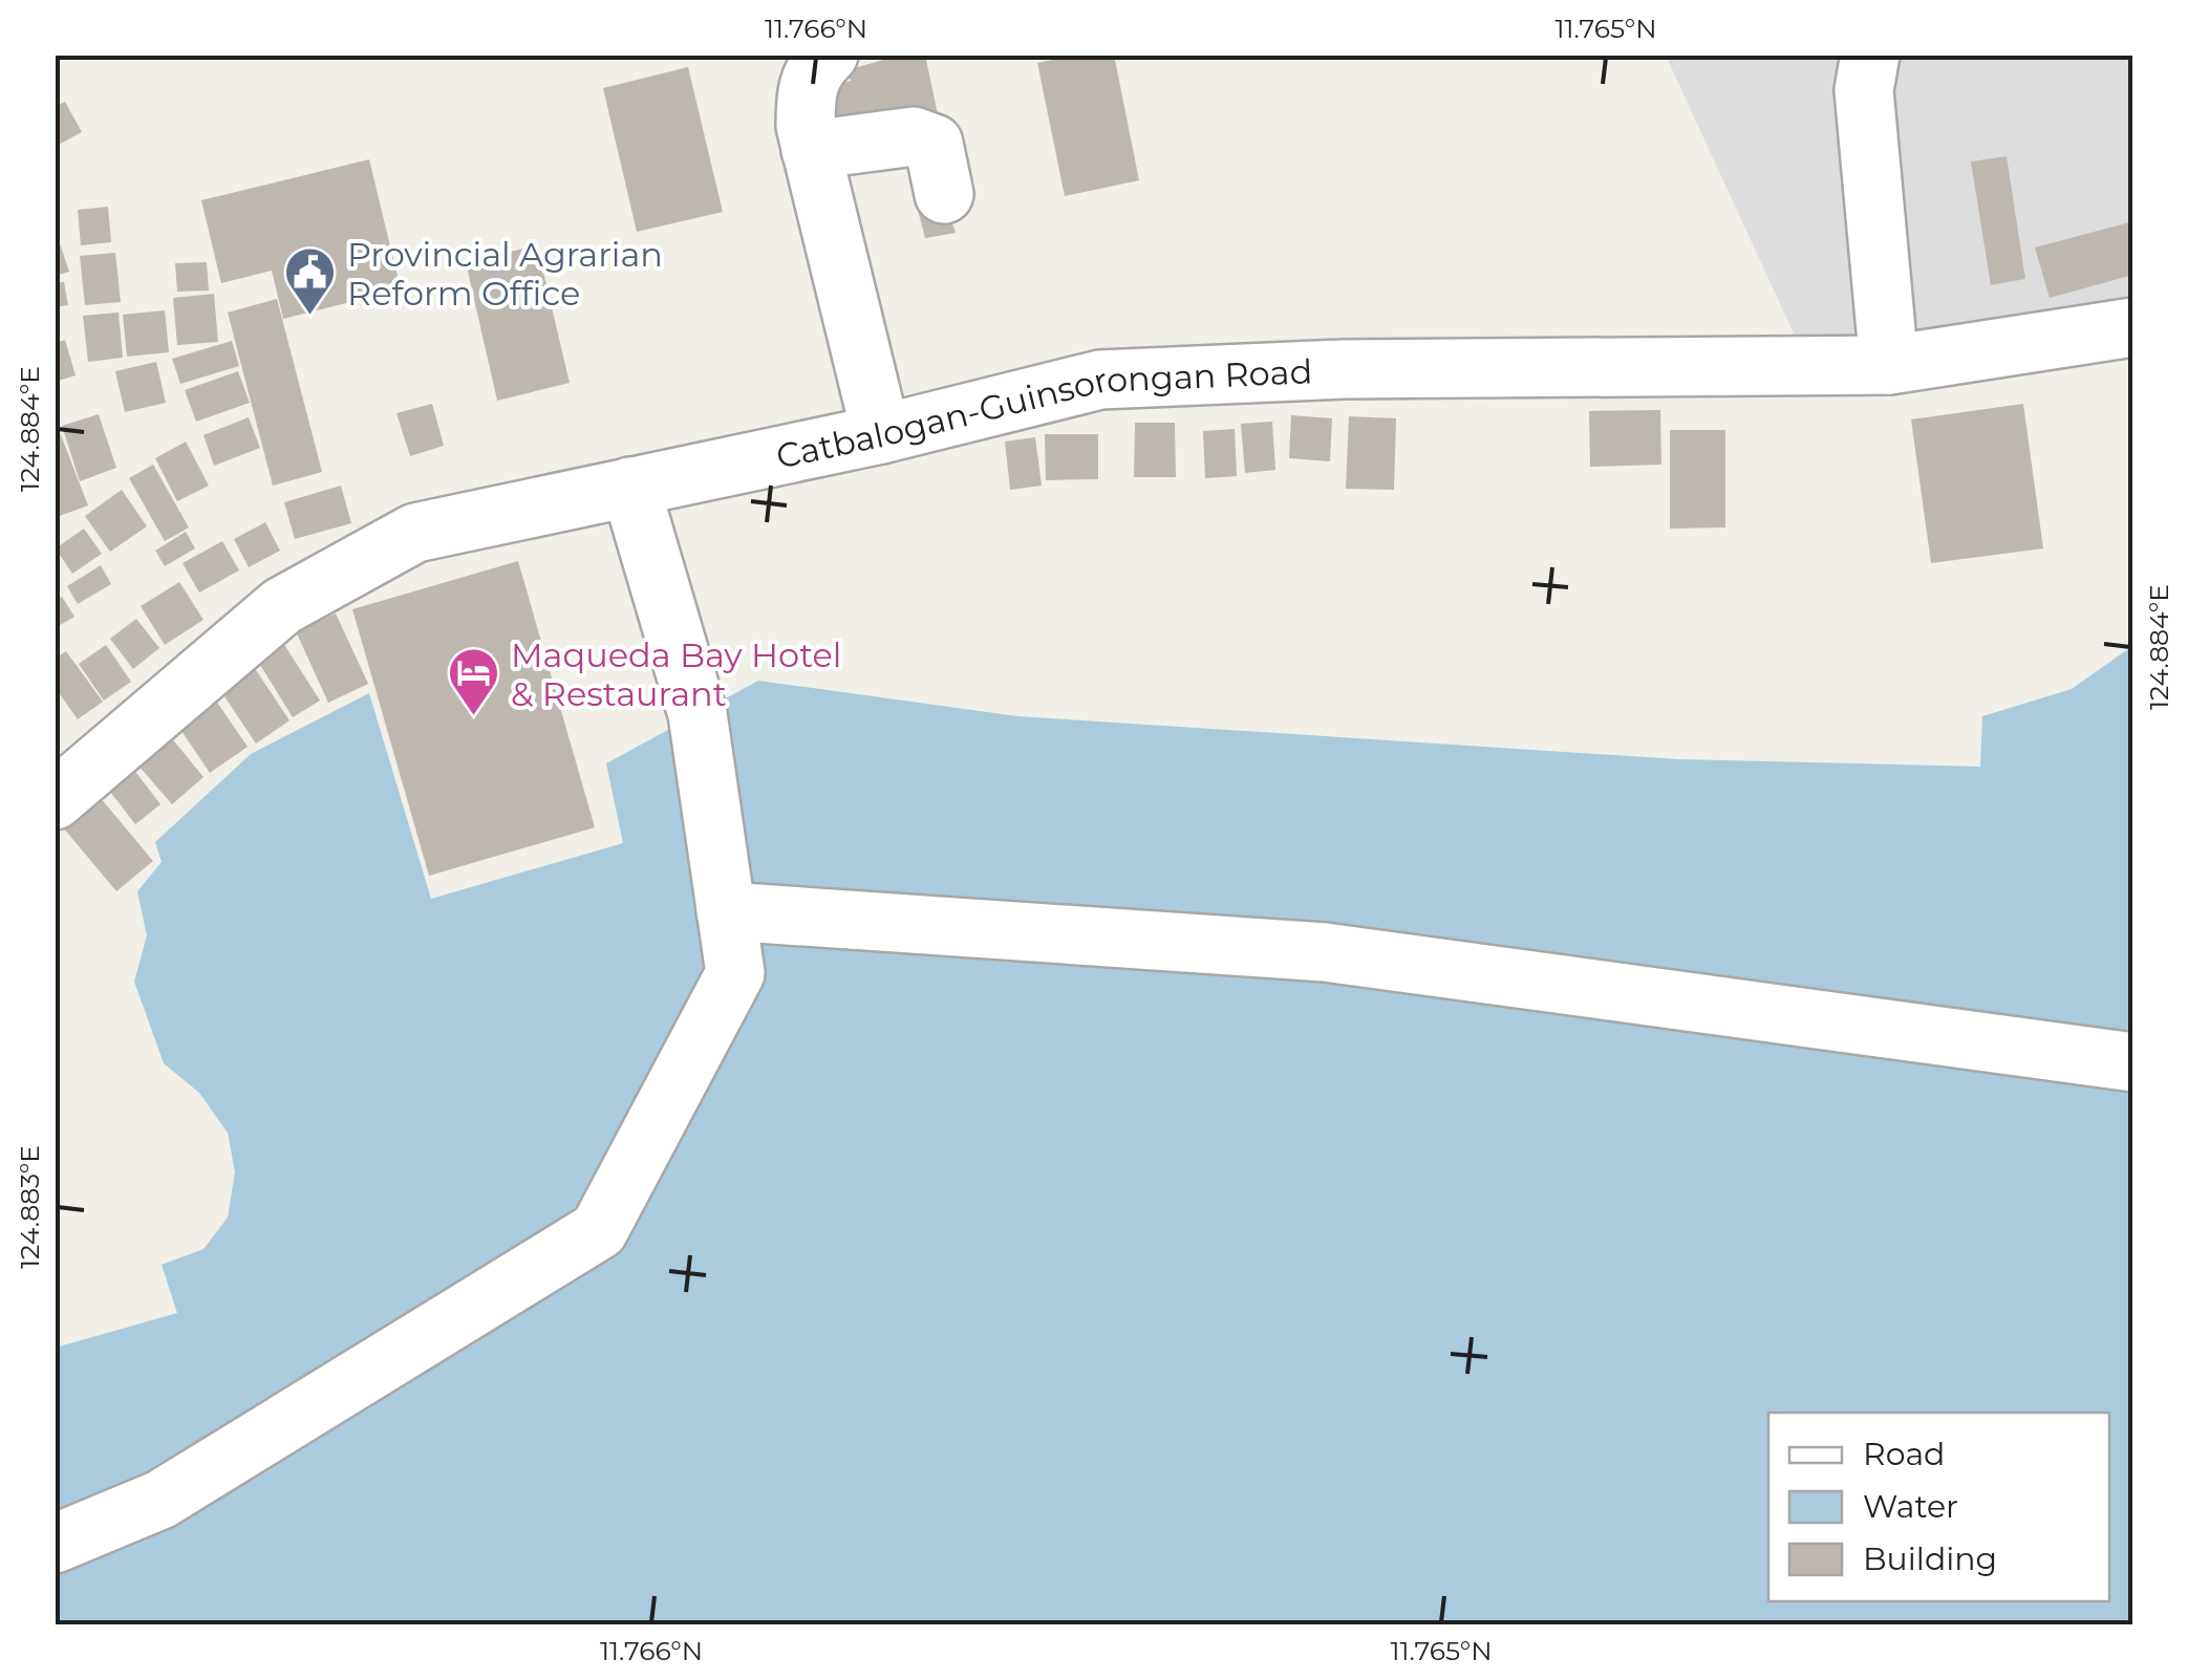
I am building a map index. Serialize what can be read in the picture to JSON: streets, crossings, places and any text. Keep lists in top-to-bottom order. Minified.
{"streets":{"street":["Catbalogan-Guinsorongan Road"]},"places":{"public building":["Provincial Agrarian Reform Office"],"hotel":["Maqueda Bay Hotel & Restaurant"]},"legend":["Road","Water","Building"],"coordinates":["11.766°N","11.765°N","124.884°E","124.883°E"]}
